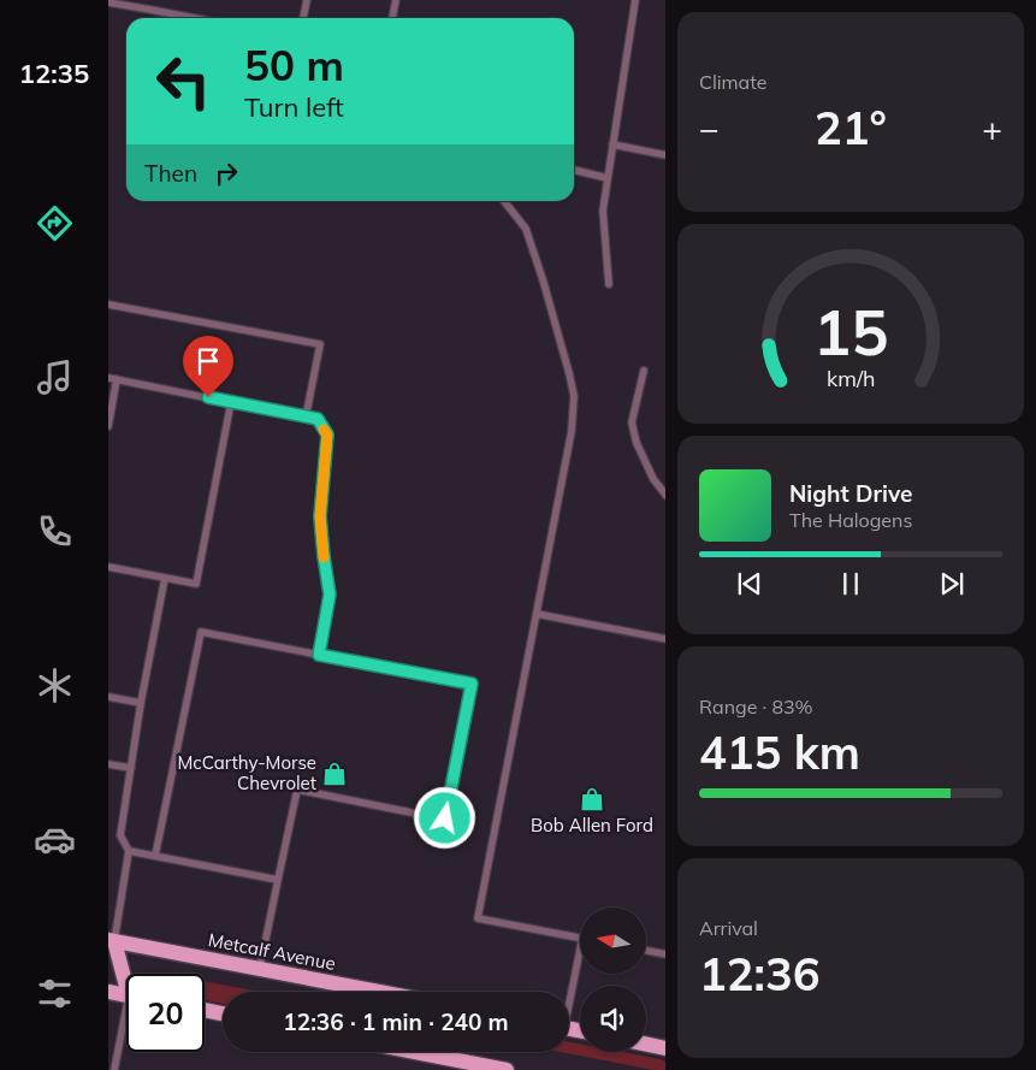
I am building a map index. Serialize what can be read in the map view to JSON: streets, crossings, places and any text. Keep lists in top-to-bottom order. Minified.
{"streets":{"main road":["Metcalf Avenue"]},"places":{"shop":["McCarthy-Morse Chevrolet","Bob Allen Ford"]},"north":"left","page":{"tabs":"12:35","tile":["Climate",["Range · 83%","415 km"],["Arrival","12:36"]],"turn":["50 m","Turn left"],"heat":["−","21°","+"],"then":"Then","song":["Night Drive","The Halogens"],"limit":"20","trip":"12:36 · 1 min · 240 m","gauge":["15","km/h"]}}
